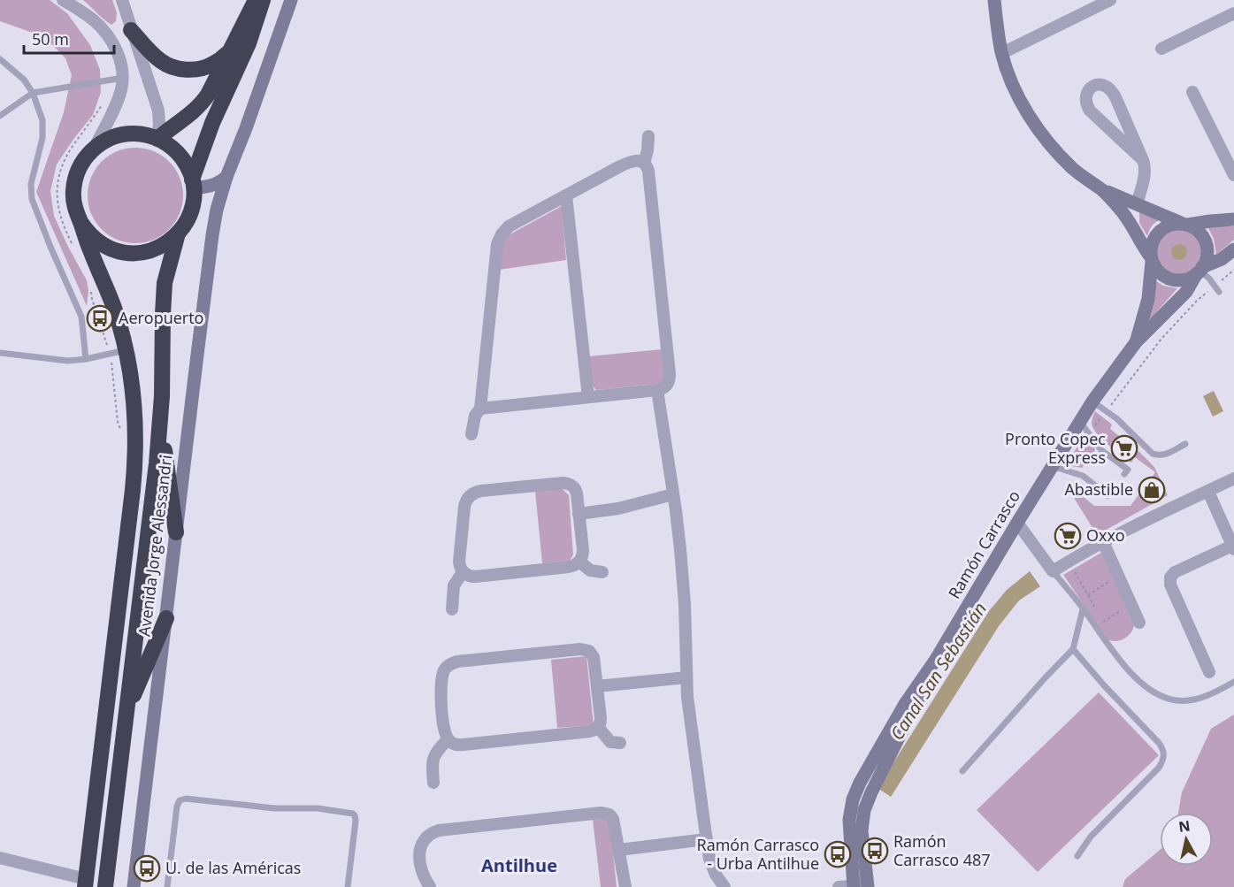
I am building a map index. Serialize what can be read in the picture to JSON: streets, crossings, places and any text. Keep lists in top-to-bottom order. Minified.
{"streets":{"highway":["Avenida Jorge Alessandri"],"street":["Ramón Carrasco"]},"districts":["Antilhue"],"water":["Canal San Sebastián"],"places":{"bus stop":["Aeropuerto","Ramón Carrasco 487","Ramón Carrasco - Urba Antilhue","U. de las Américas"],"supermarket":["Pronto Copec Express","Oxxo"],"shop":["Abastible"]},"scale_bar":"50 m","north":"top"}
